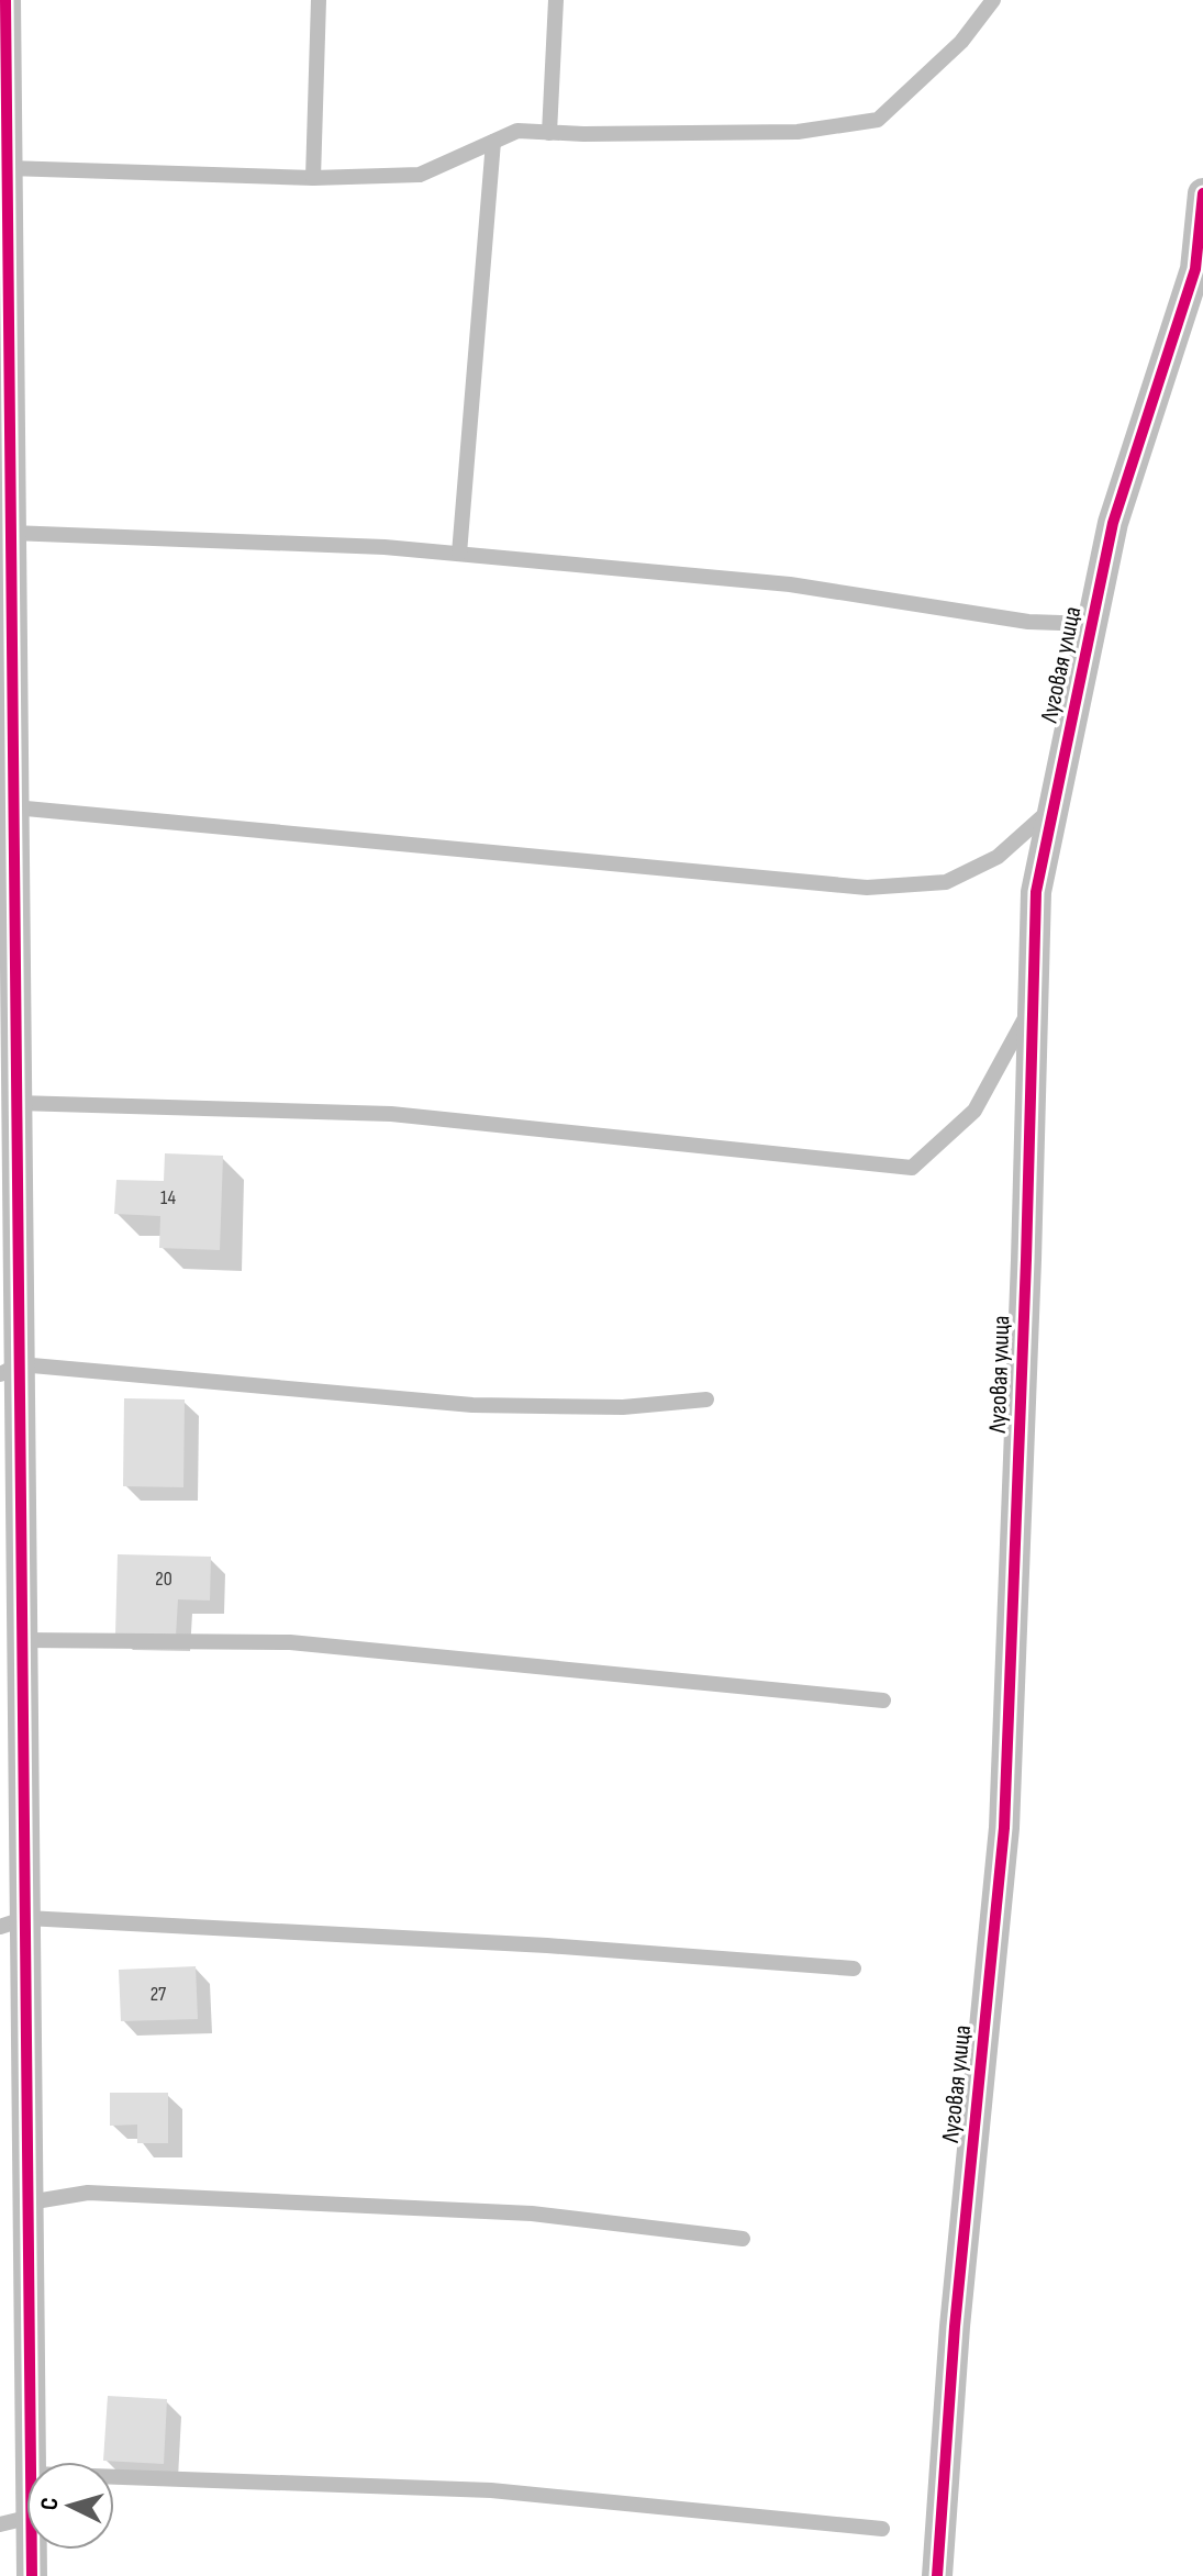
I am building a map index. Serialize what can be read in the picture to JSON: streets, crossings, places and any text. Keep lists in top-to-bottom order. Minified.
{"streets":{"street":["Луговая улица"]},"house_numbers":["14","20","27"],"north":"left"}
